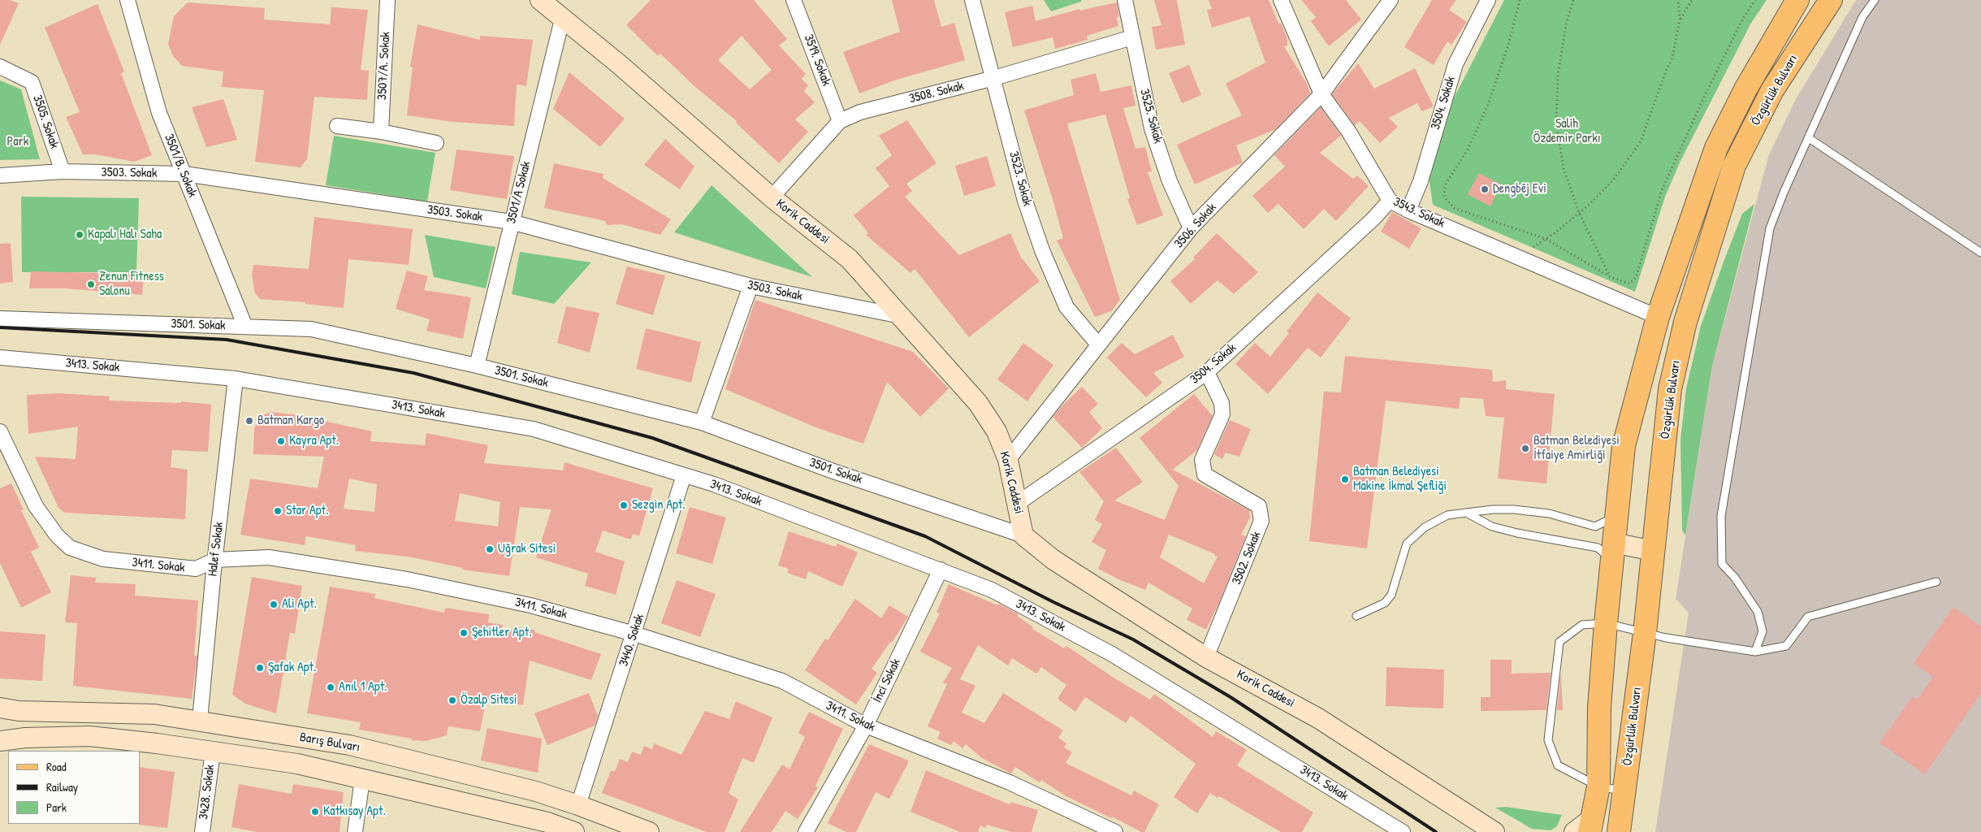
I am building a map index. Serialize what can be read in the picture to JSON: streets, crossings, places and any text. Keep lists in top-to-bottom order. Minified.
{"streets":{"main road":["Özgürlük Bulvarı","Korik Caddesi","Barış Bulvarı"],"street":["3519. Sokak","3507/A. Sokak","3508. Sokak","3504. Sokak","3525. Sokak","3505. Sokak","3501/B. Sokak","3503. Sokak","3523. Sokak","3501/A Sokak","3543. Sokak","3506. Sokak","3501. Sokak","3413. Sokak","Halef Sokak","3502. Sokak","3411. Sokak","3440. Sokak","İnci Sokak","3428. Sokak"]},"crossings":[["3519. Sokak","3508. Sokak"],["Özgürlük Bulvarı","3543. Sokak"],["3508. Sokak","3525. Sokak"],["3508. Sokak","3523. Sokak"],["3508. Sokak","Korik Caddesi"],["3504. Sokak","3543. Sokak"],["3504. Sokak","Korik Caddesi"],["3504. Sokak","3502. Sokak"],["3525. Sokak","3506. Sokak"],["3505. Sokak","3503. Sokak"],["3501/B. Sokak","3503. Sokak"],["3501/B. Sokak","3501. Sokak"],["3503. Sokak","3501/A Sokak"],["3503. Sokak","Korik Caddesi"],["3523. Sokak","3506. Sokak"],["3501/A Sokak","Korik Caddesi"],["3501/A Sokak","3501. Sokak"],["3543. Sokak","3506. Sokak"],["Korik Caddesi","3506. Sokak"],["Korik Caddesi","3501. Sokak"],["Korik Caddesi","3502. Sokak"],["3413. Sokak","Halef Sokak"],["3413. Sokak","3440. Sokak"],["3413. Sokak","İnci Sokak"],["Halef Sokak","3411. Sokak"],["Halef Sokak","Barış Bulvarı"],["3411. Sokak","3440. Sokak"],["3411. Sokak","İnci Sokak"],["3440. Sokak","Barış Bulvarı"],["Barış Bulvarı","3428. Sokak"]],"parks":["Salih Özdemir Parkı","Park"],"places":["Dengbêj Evi","Kapalı Halı Saha","Zenun Fitness Salonu","Batman Kargo","Kayra Apt.","Batman Belediyesi İtfaiye Amirliği","Batman Belediyesi Makine İkmal Şefliği","Sezgin Apt.","Star Apt.","Uğrak Sitesi","Ali Apt.","Şehitler Apt.","Şafak Apt.","Anıl 1 Apt.","Özalp Sitesi","Katkısay Apt."],"legend":["Road","Railway","Park"]}
